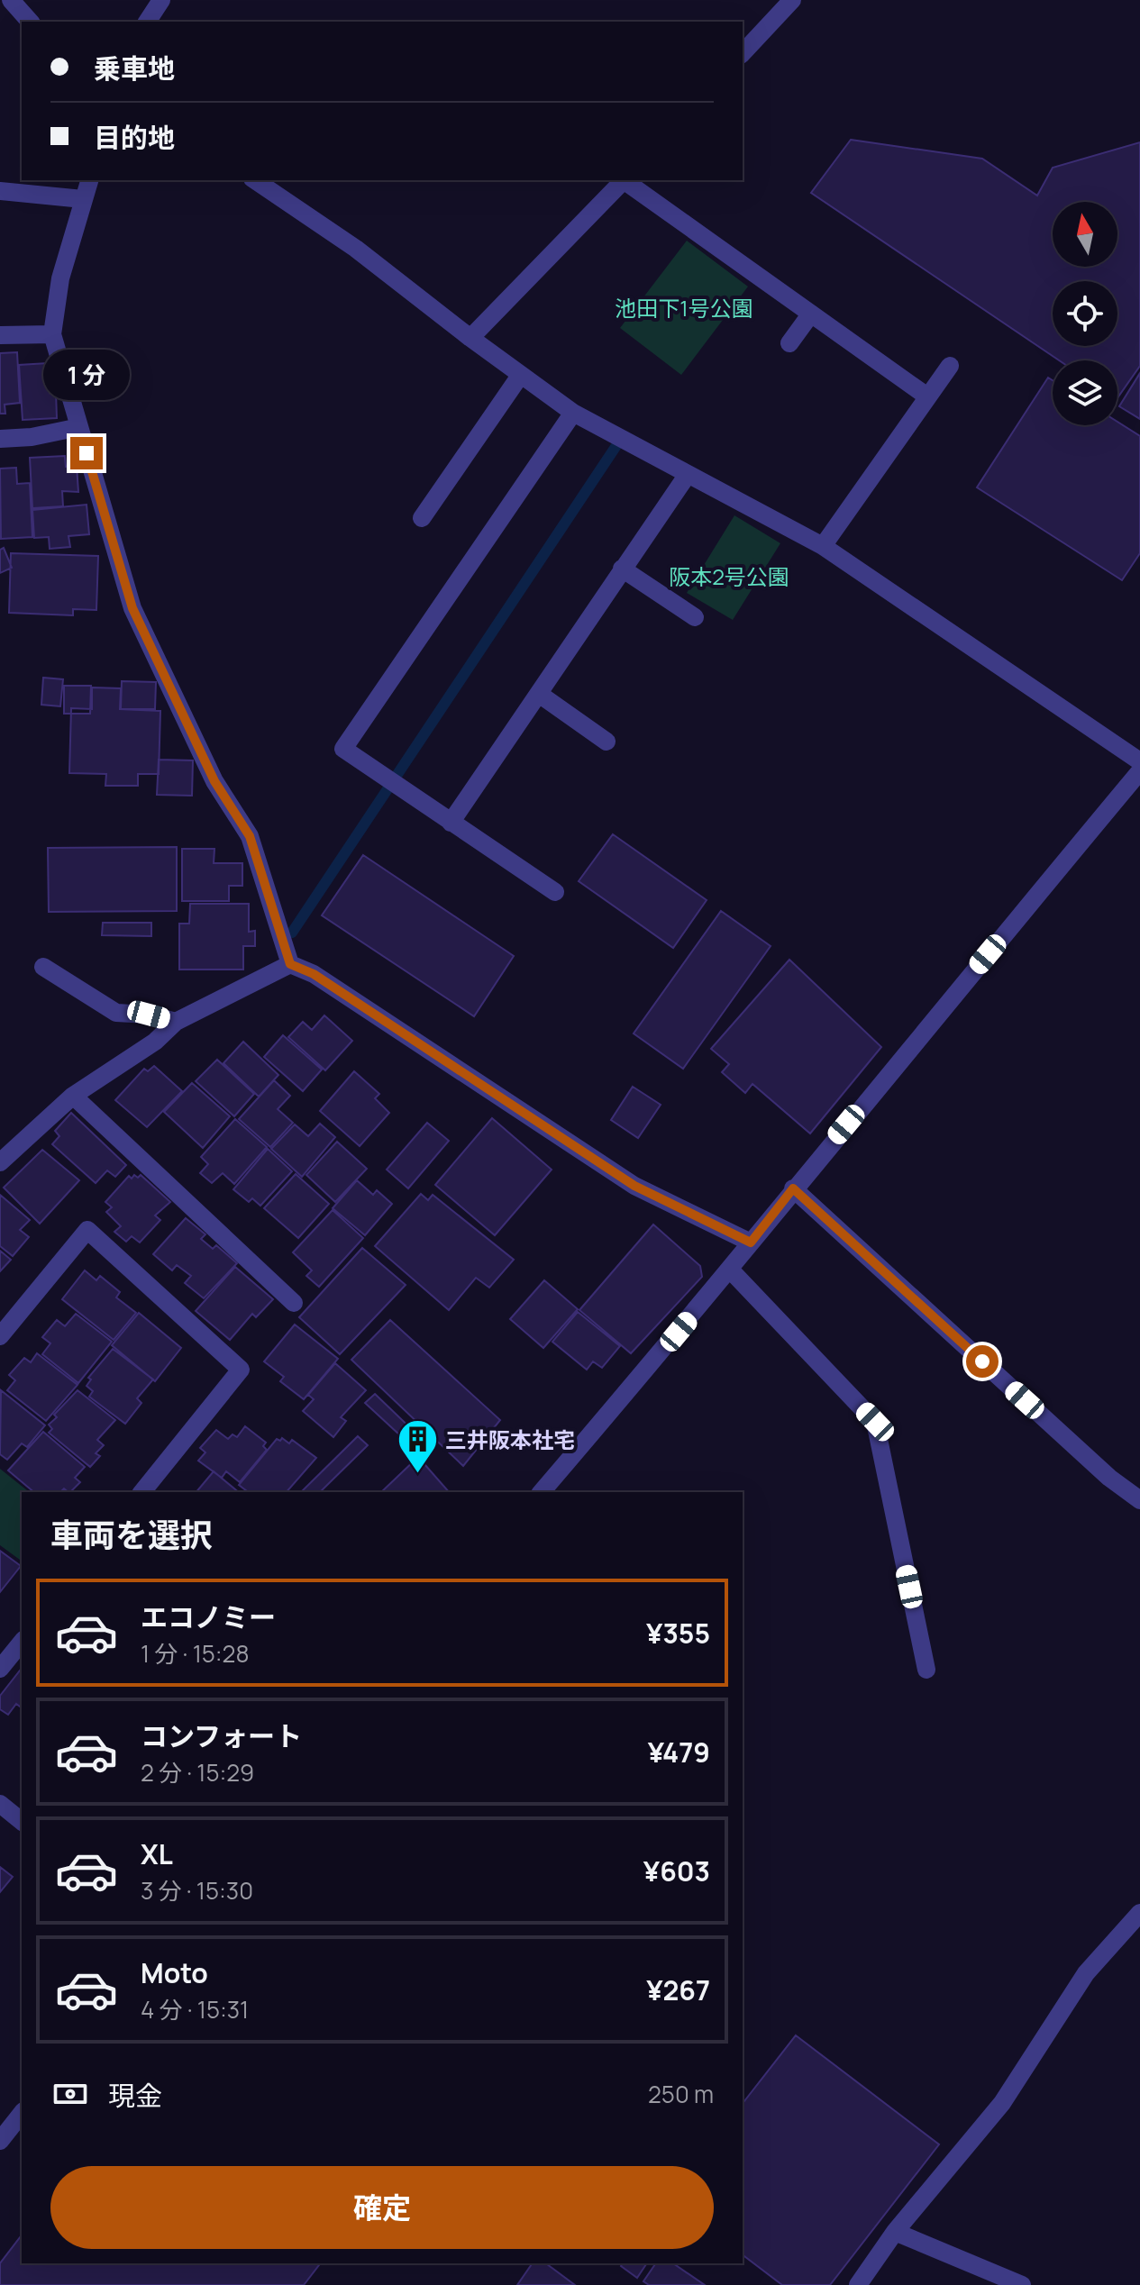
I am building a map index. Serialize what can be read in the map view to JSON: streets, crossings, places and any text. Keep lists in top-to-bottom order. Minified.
{"parks":["池田下1号公園","阪本2号公園"],"places":{"building":["三井阪本社宅"]},"north":"top","page":{"banner":["乗車地","目的地"],"bubble":"1 分","heading":"車両を選択","list":[{"name":"エコノミー","note":"1 分 · 15:28","value":"¥355"},{"name":"コンフォート","note":"2 分 · 15:29","value":"¥479"},{"name":"XL","note":"3 分 · 15:30","value":"¥603"},{"name":"Moto","note":"4 分 · 15:31","value":"¥267"}],"pay":["現金","250 m"],"buttons":"確定"}}
